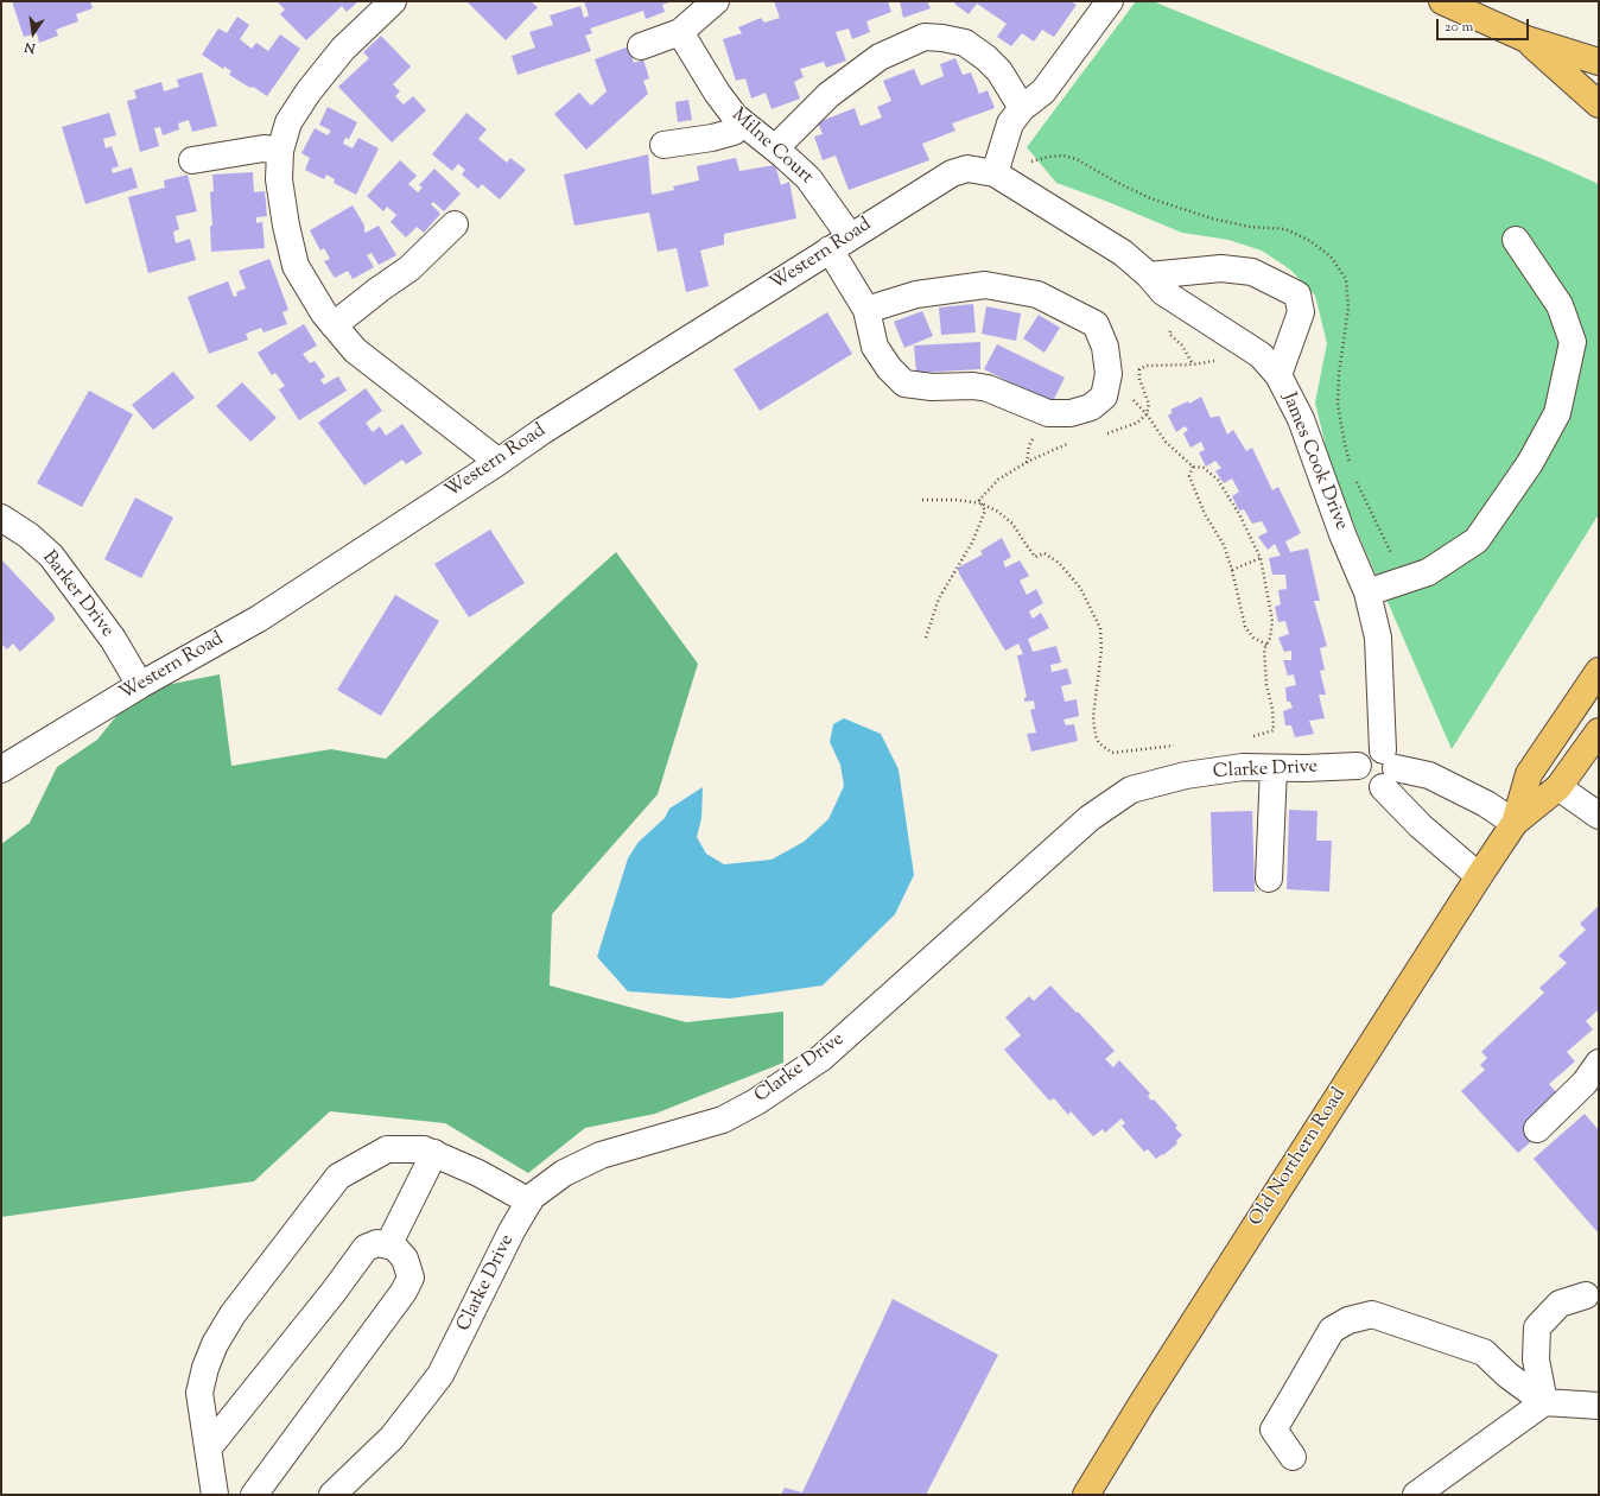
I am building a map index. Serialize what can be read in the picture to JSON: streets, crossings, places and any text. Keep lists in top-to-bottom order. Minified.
{"streets":{"main road":["Old Northern Road"],"street":["Milne Court","Western Road","James Cook Drive","Barker Drive","Clarke Drive"]},"crossings":[["Milne Court","Western Road"],["Western Road","James Cook Drive"],["Western Road","Barker Drive"],["James Cook Drive","Clarke Drive"]],"scale_bar":"20 m","north":"bottom"}
